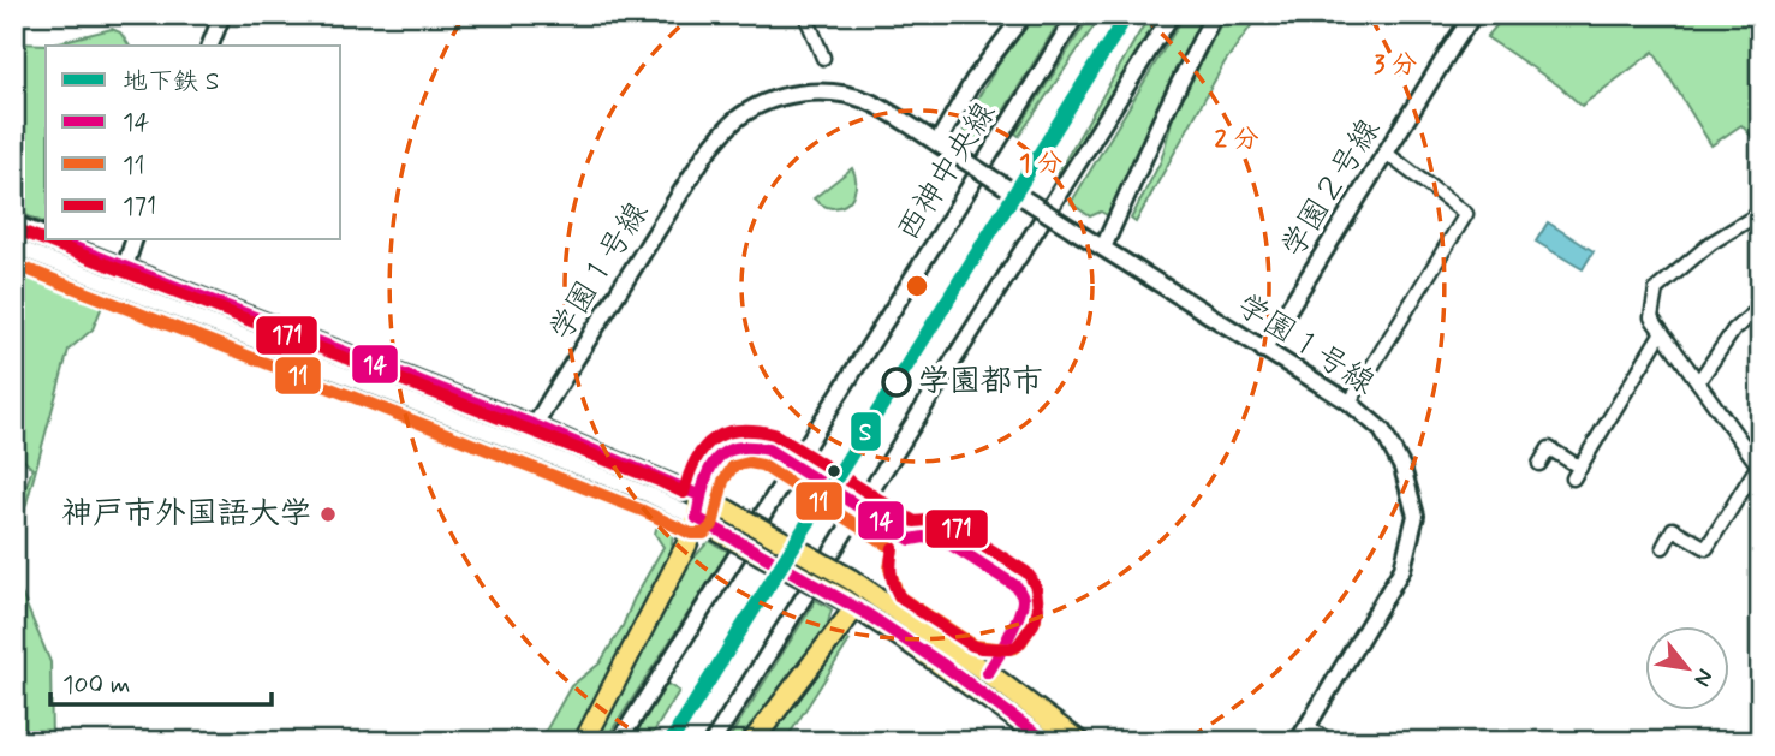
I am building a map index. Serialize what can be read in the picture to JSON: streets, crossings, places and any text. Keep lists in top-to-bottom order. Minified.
{"streets":{"street":["西神中央線","学園２号線","学園１号線"]},"crossings":[["学園２号線","学園１号線"]],"places":["学園都市","神戸市外国語大学"],"lines":["metro line S","transit line 171","transit line 14","transit line 11"],"legend":["地下鉄 S","14","11","171"],"scale_bar":"100 m","north":"bottom right","rings":["3 分","2 分","1 分"]}
